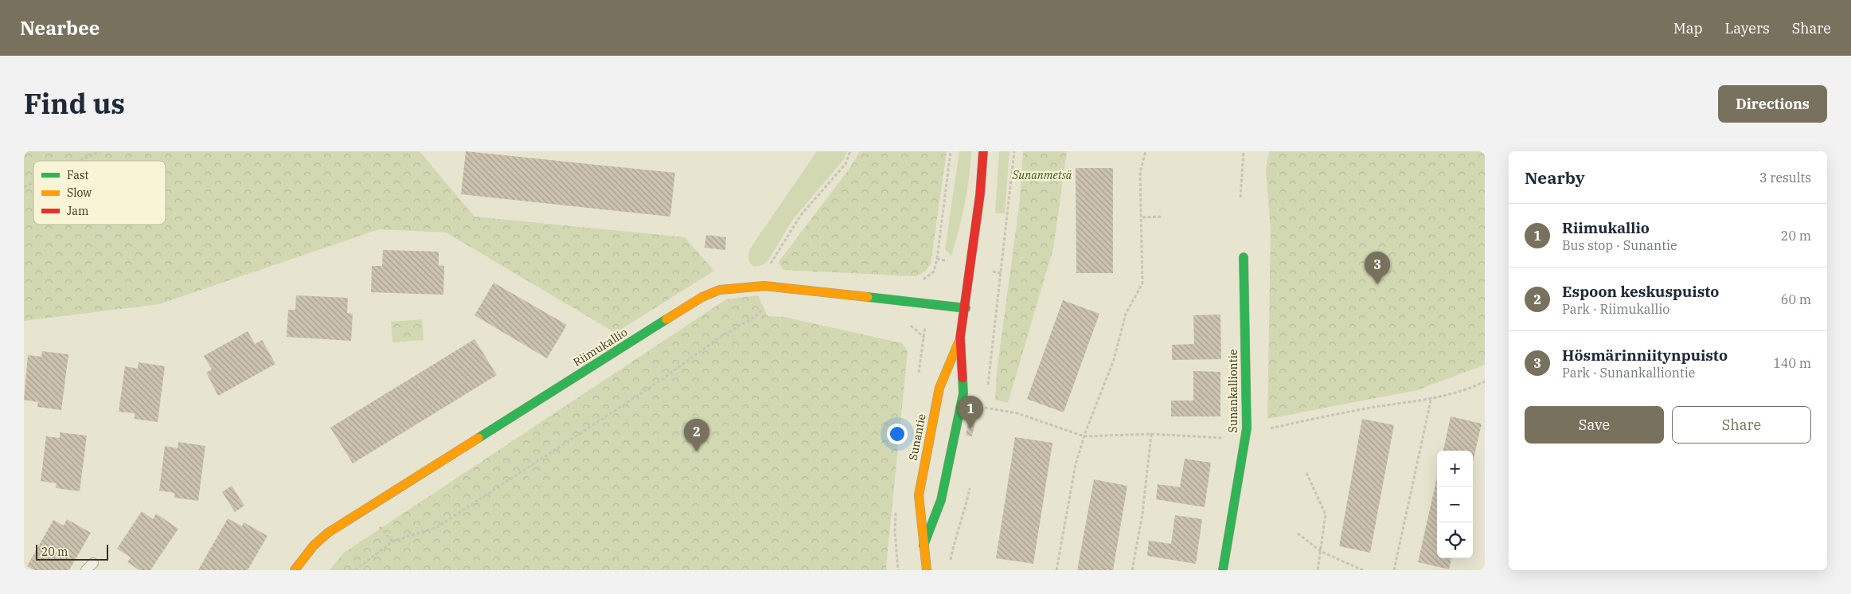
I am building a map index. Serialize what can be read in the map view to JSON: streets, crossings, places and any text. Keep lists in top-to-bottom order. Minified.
{"streets":{"street":["Riimukallio","Sunankalliontie","Sunantie"]},"crossings":[["Riimukallio","Sunantie"]],"parks":["Sunanmetsä"],"legend":["Fast","Slow","Jam"],"scale_bar":"20 m","page":{"header":"Nearbee","nav":["Map","Layers","Share"],"title":"Find us","buttons":["Directions",["Save","Share"]],"heading":["Nearby","3 results"],"list":[{"mark":"1","name":"Riimukallio","note":"Bus stop · Sunantie","value":"20 m"},{"mark":"2","name":"Espoon keskuspuisto","note":"Park · Riimukallio","value":"60 m"},{"mark":"3","name":"Hösmärinniitynpuisto","note":"Park · Sunankalliontie","value":"140 m"}],"pins":["3","1","2"],"map_buttons":["+","−"],"scale":"20 m"}}
